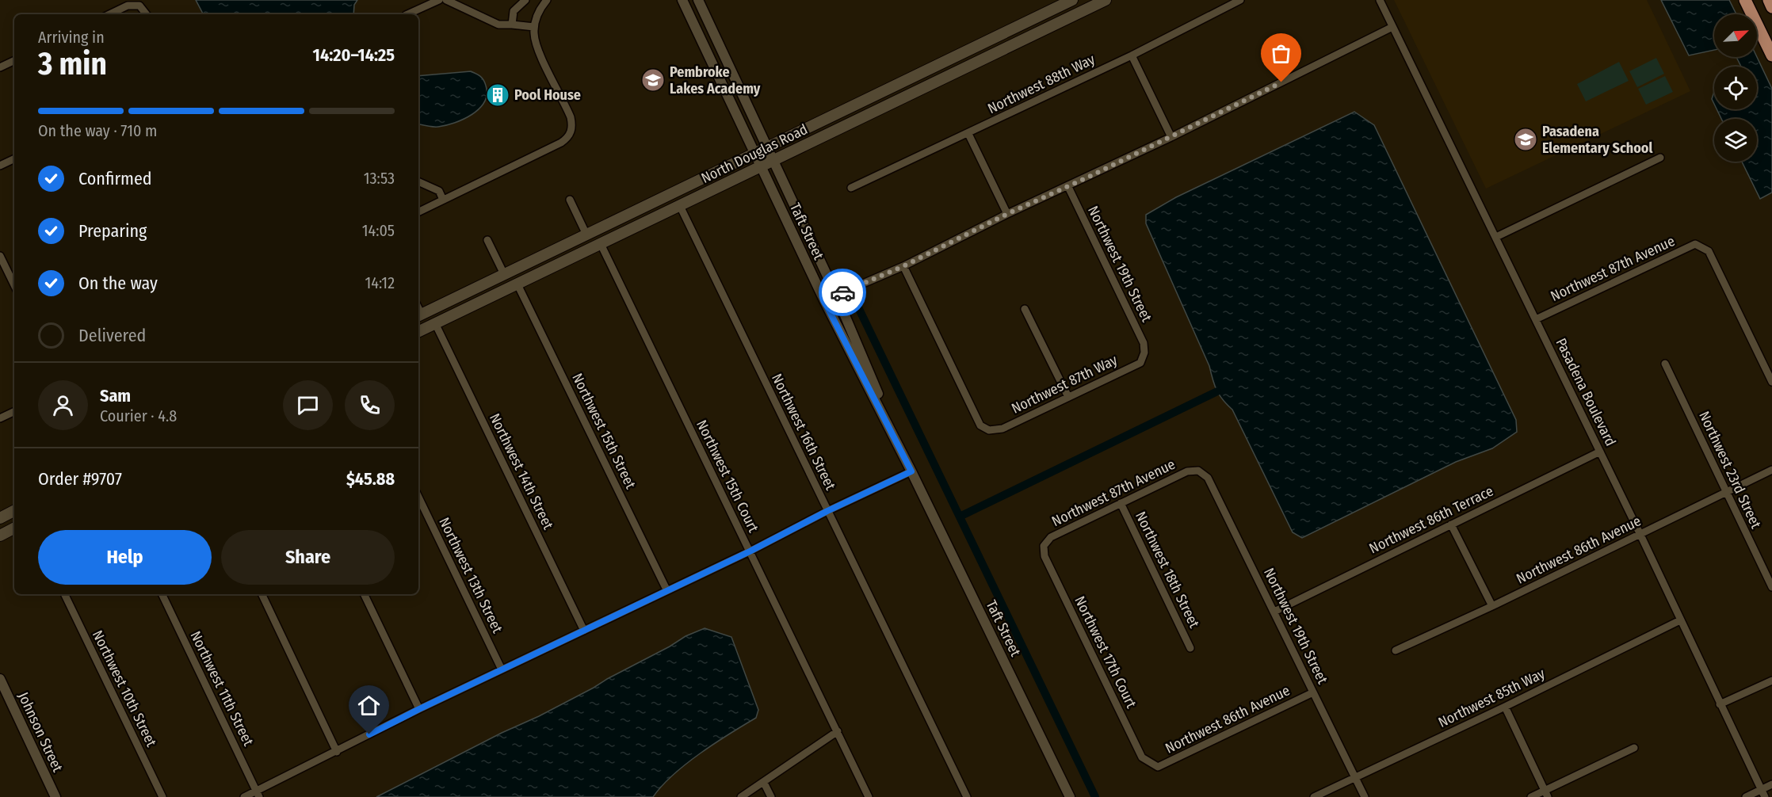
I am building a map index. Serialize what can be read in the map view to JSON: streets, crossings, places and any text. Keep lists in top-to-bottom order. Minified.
{"streets":{"main road":["North Douglas Road"],"street":["Northwest 88th Way","Taft Street","Northwest 19th Street","Northwest 87th Avenue","Northwest 87th Way","Pasadena Boulevard","Northwest 15th Street","Northwest 16th Street","Northwest 23rd Street","Northwest 14th Street","Northwest 15th Court","Northwest 86th Terrace","Northwest 86th Avenue","Northwest 18th Street","Northwest 13th Street","Northwest 17th Court","Northwest 10th Street","Northwest 11th Street","Northwest 85th Way","Johnson Street"]},"crossings":[["North Douglas Road","Taft Street"],["North Douglas Road","Northwest 15th Street"],["North Douglas Road","Northwest 16th Street"],["North Douglas Road","Northwest 14th Street"],["North Douglas Road","Northwest 15th Court"],["Northwest 19th Street","Northwest 87th Avenue"],["Northwest 19th Street","Northwest 87th Way"],["Northwest 19th Street","Northwest 86th Terrace"],["Northwest 19th Street","Northwest 86th Avenue"],["Northwest 19th Street","Northwest 85th Way"],["Northwest 87th Avenue","Pasadena Boulevard"],["Northwest 87th Avenue","Northwest 18th Street"],["Northwest 87th Avenue","Northwest 17th Court"],["Pasadena Boulevard","Northwest 86th Terrace"],["Pasadena Boulevard","Northwest 86th Avenue"],["Pasadena Boulevard","Northwest 85th Way"],["Northwest 23rd Street","Northwest 86th Avenue"],["Northwest 86th Avenue","Northwest 17th Court"]],"places":{"school or university":["Pembroke Lakes Academy","Pasadena Elementary School"],"building":["Pool House"]},"north":"top right","page":{"heading":["3 min","Arriving in","14:20–14:25"],"panel":["Sam","Courier · 4.8","Order #9707","$45.88"],"bar":"On the way · 710 m","list":[["Confirmed","13:53"],["Preparing","14:05"],["On the way","14:12"],"Delivered"],"buttons":["Help","Share"]}}
